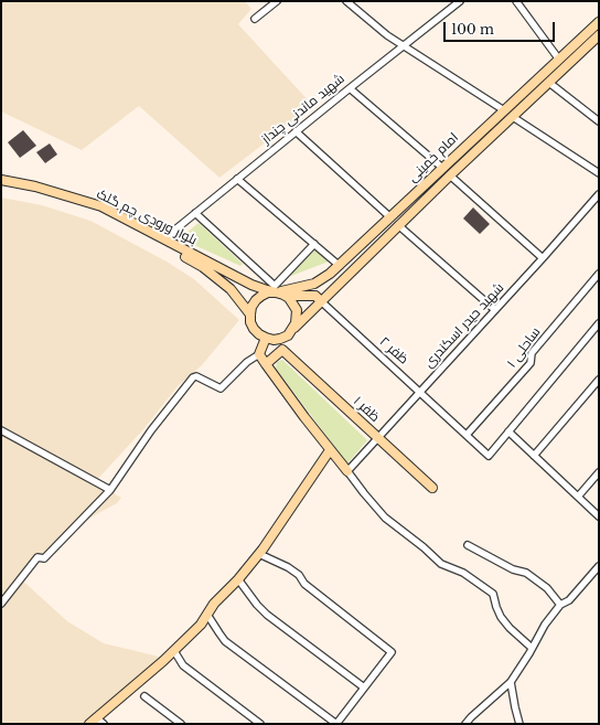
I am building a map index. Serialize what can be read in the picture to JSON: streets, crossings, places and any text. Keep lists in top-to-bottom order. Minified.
{"streets":{"street":["شهید ماندنی چنداز","امام خمینی","بلوار ورودی چم گلک","شهید حیدر اسکندری","ساحلی ۱","ظفر ۲","ظفر ۱"]},"crossings":[["شهید ماندنی چنداز","بلوار ورودی چم گلک"],["امام خمینی","بلوار ورودی چم گلک"],["امام خمینی","ظفر ۲"],["شهید حیدر اسکندری","ظفر ۲"],["شهید حیدر اسکندری","ظفر ۱"],["ساحلی ۱","ظفر ۲"]],"scale_bar":"100 m"}
